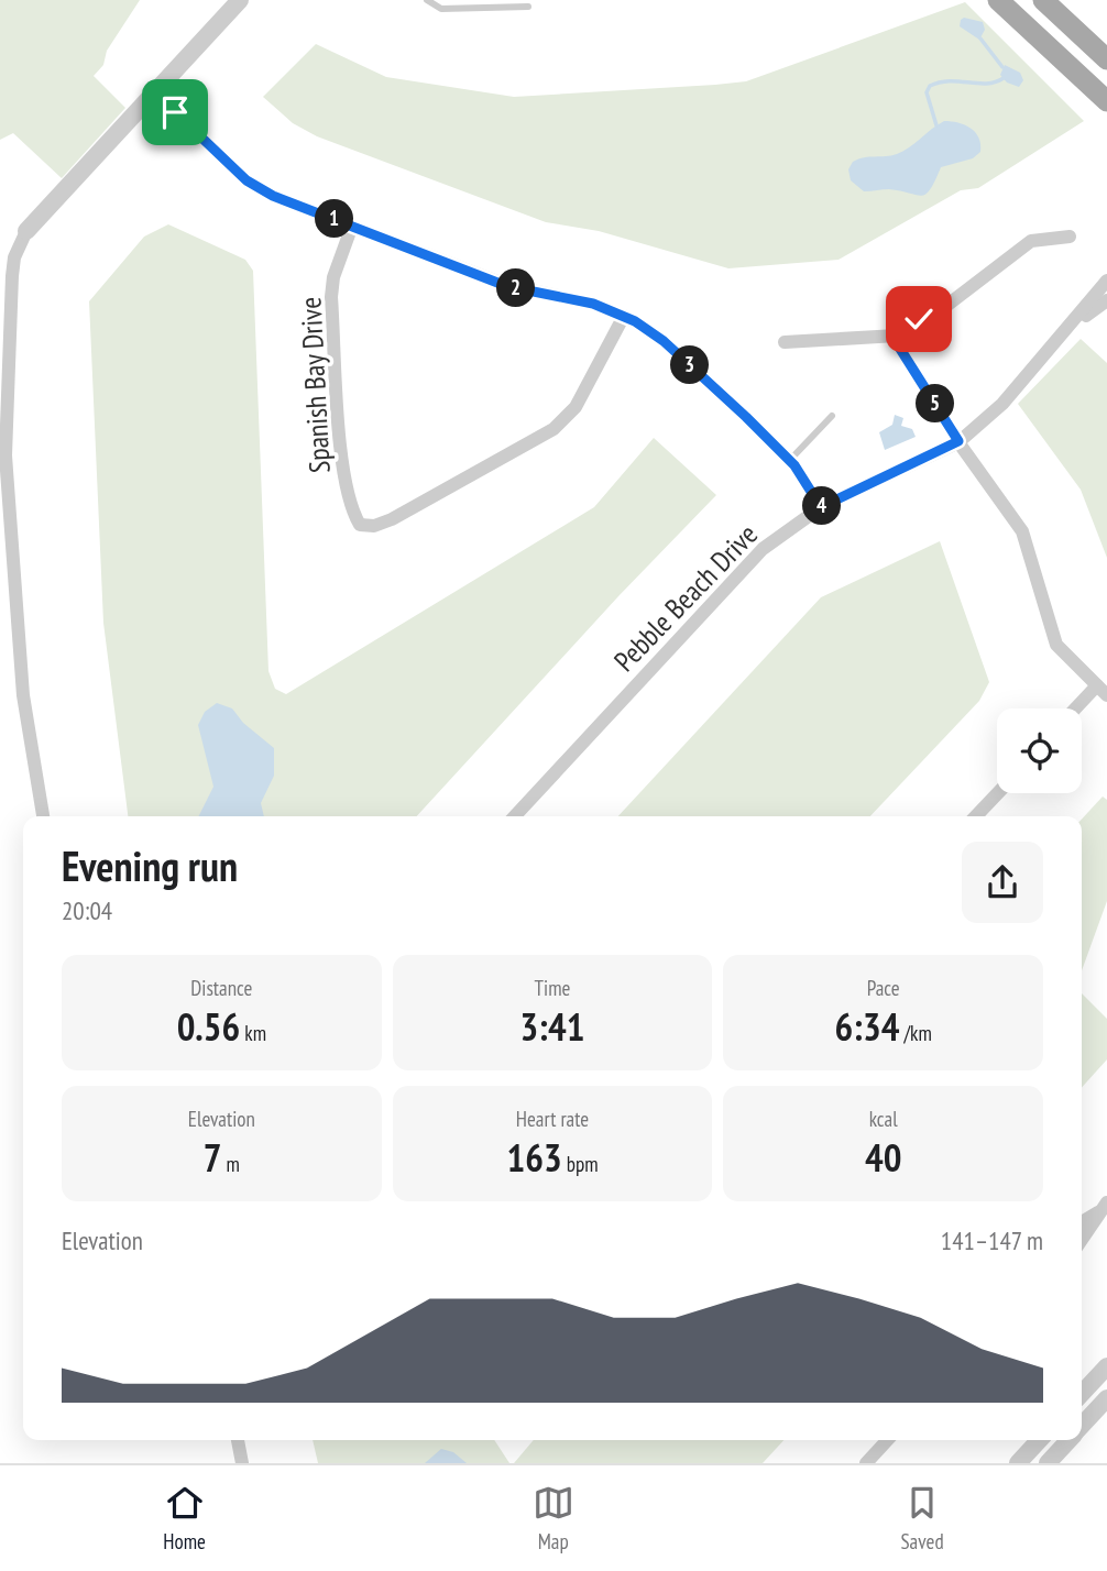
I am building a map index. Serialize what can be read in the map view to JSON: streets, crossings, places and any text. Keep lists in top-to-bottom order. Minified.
{"streets":{"street":["Spanish Bay Drive","Pebble Beach Drive"]},"page":{"pins":["1","2","3","5","4"],"heading":["Evening run","20:04"],"stats":[["Distance","0.56 km"],["Time","3:41"],["Pace","6:34 /km"],["Elevation","7 m"],["Heart rate","163 bpm"],["kcal","40"]],"chart":["Elevation","141–147 m"],"tabs":["Home","Map","Saved"]}}
